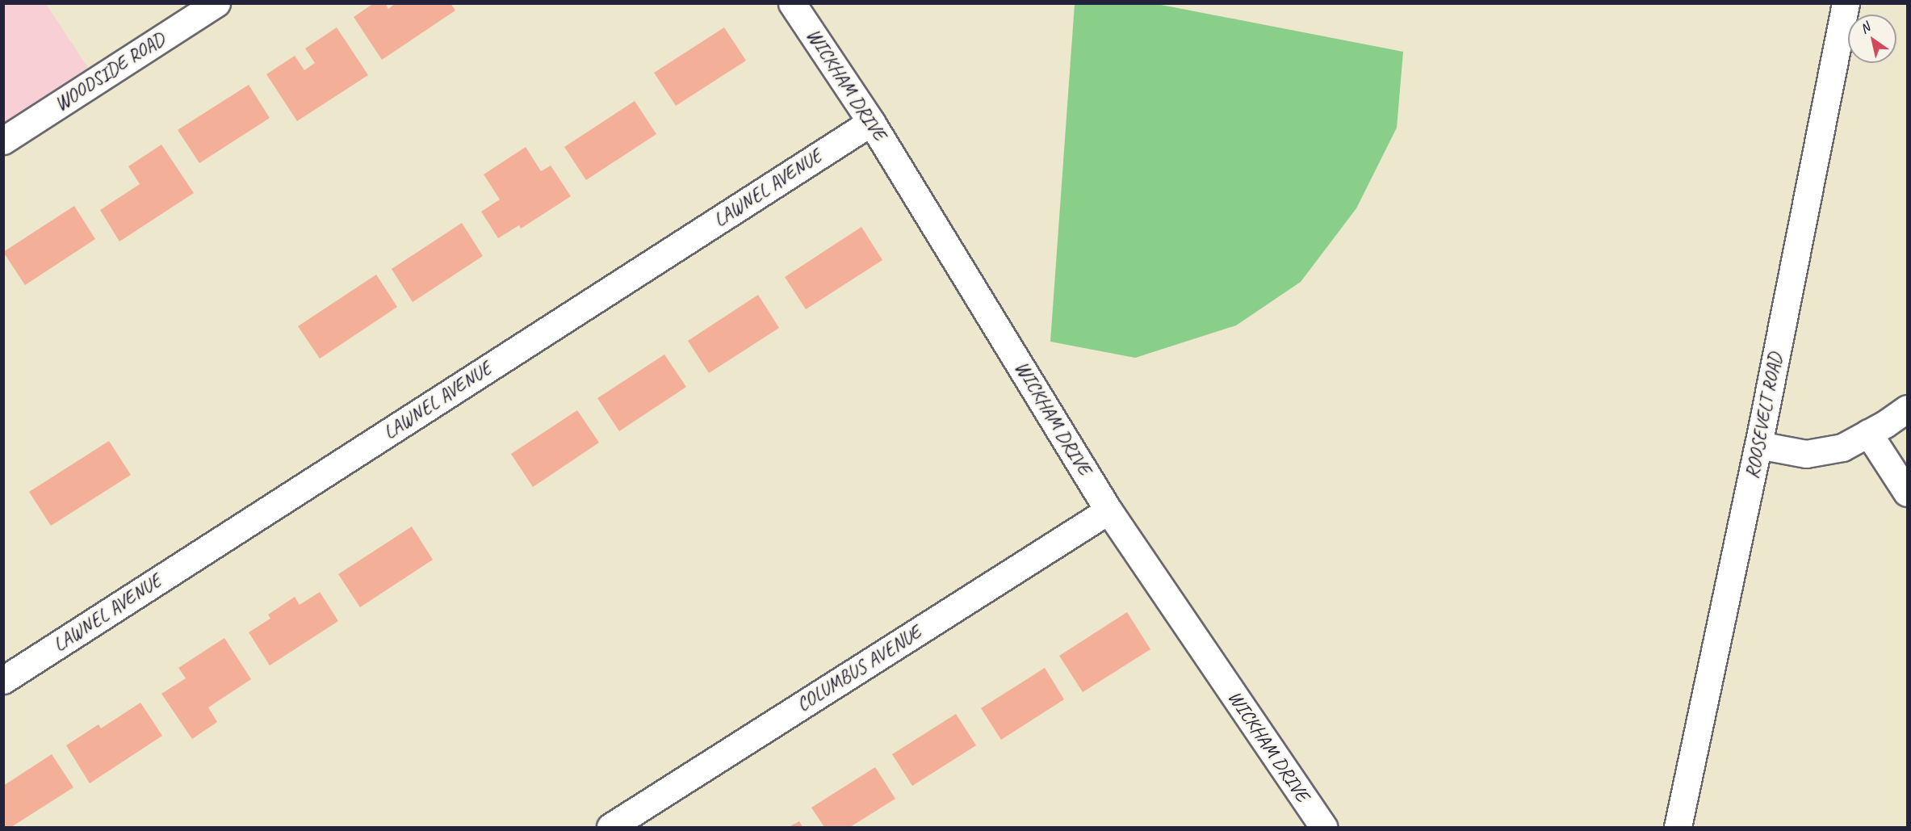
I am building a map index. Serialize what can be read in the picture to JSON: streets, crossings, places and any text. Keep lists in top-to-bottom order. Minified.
{"streets":{"street":["WOODSIDE ROAD","WICKHAM DRIVE","LAWNEL AVENUE","ROOSEVELT ROAD","COLUMBUS AVENUE"]},"crossings":[["WICKHAM DRIVE","LAWNEL AVENUE"],["WICKHAM DRIVE","COLUMBUS AVENUE"]],"north":"top left"}
